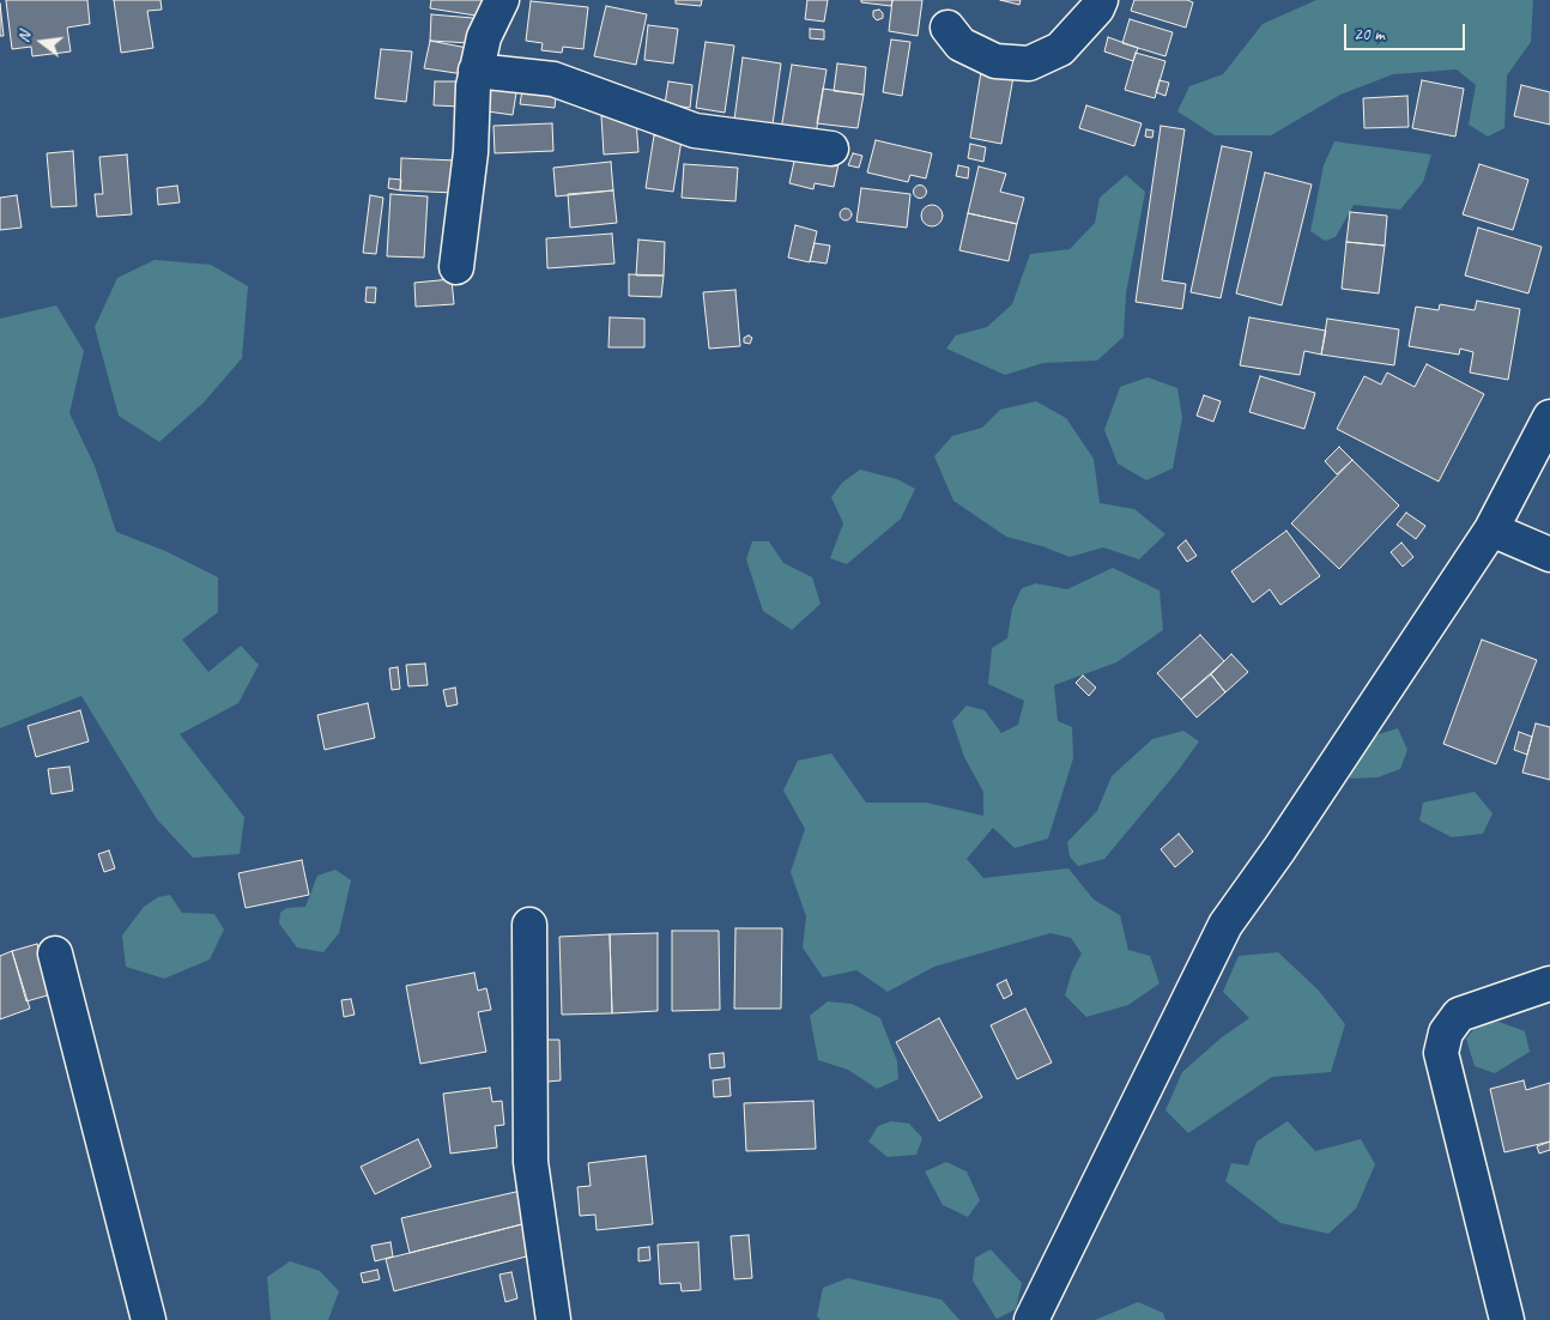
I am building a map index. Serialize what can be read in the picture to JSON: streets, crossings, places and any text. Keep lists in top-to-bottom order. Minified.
{"scale_bar":"20 m","north":"left"}
